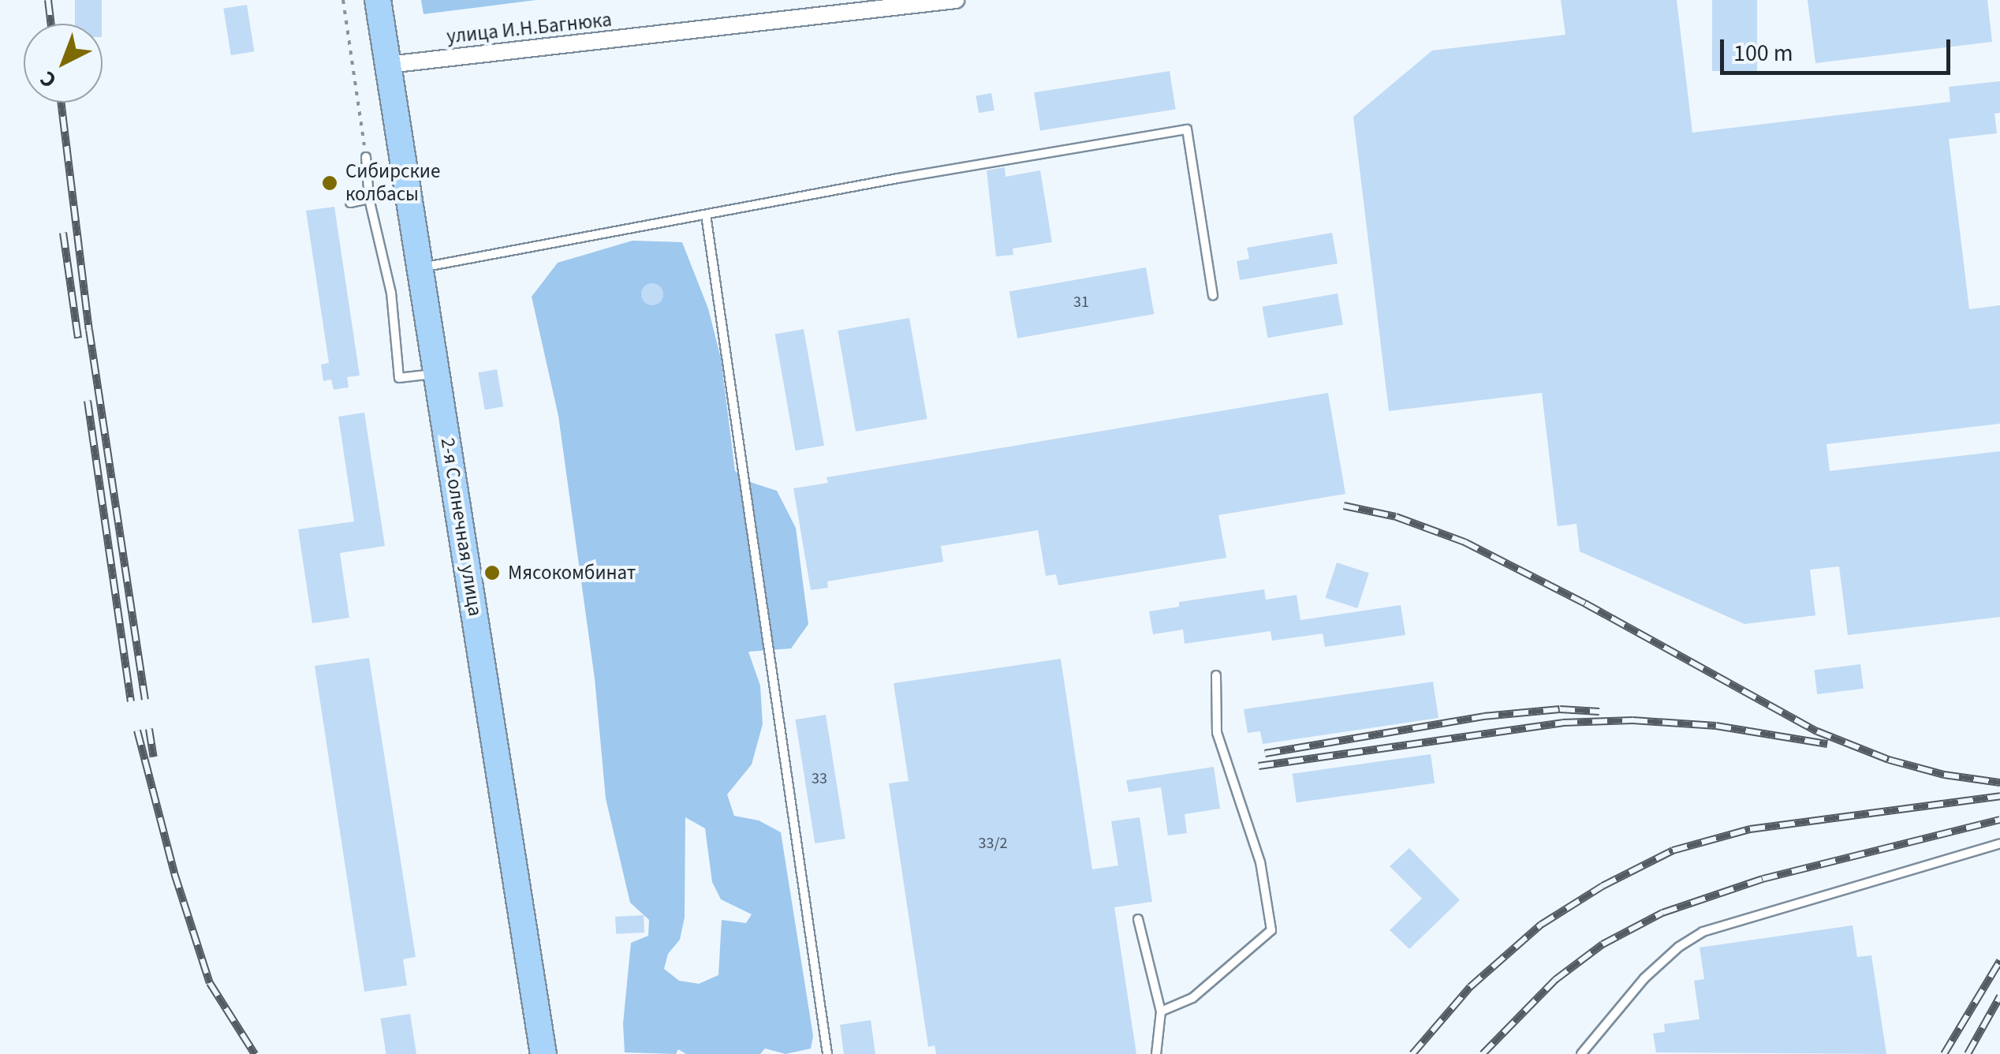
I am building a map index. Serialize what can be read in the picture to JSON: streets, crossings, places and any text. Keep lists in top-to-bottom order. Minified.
{"streets":{"main road":["2-я Солнечная улица"],"street":["улица И.Н.Багнюка"]},"crossings":[["улица И.Н.Багнюка","2-я Солнечная улица"]],"places":["Сибирские колбасы","Мясокомбинат"],"house_numbers":["31","33","33/2"],"scale_bar":"100 m","north":"bottom left"}
